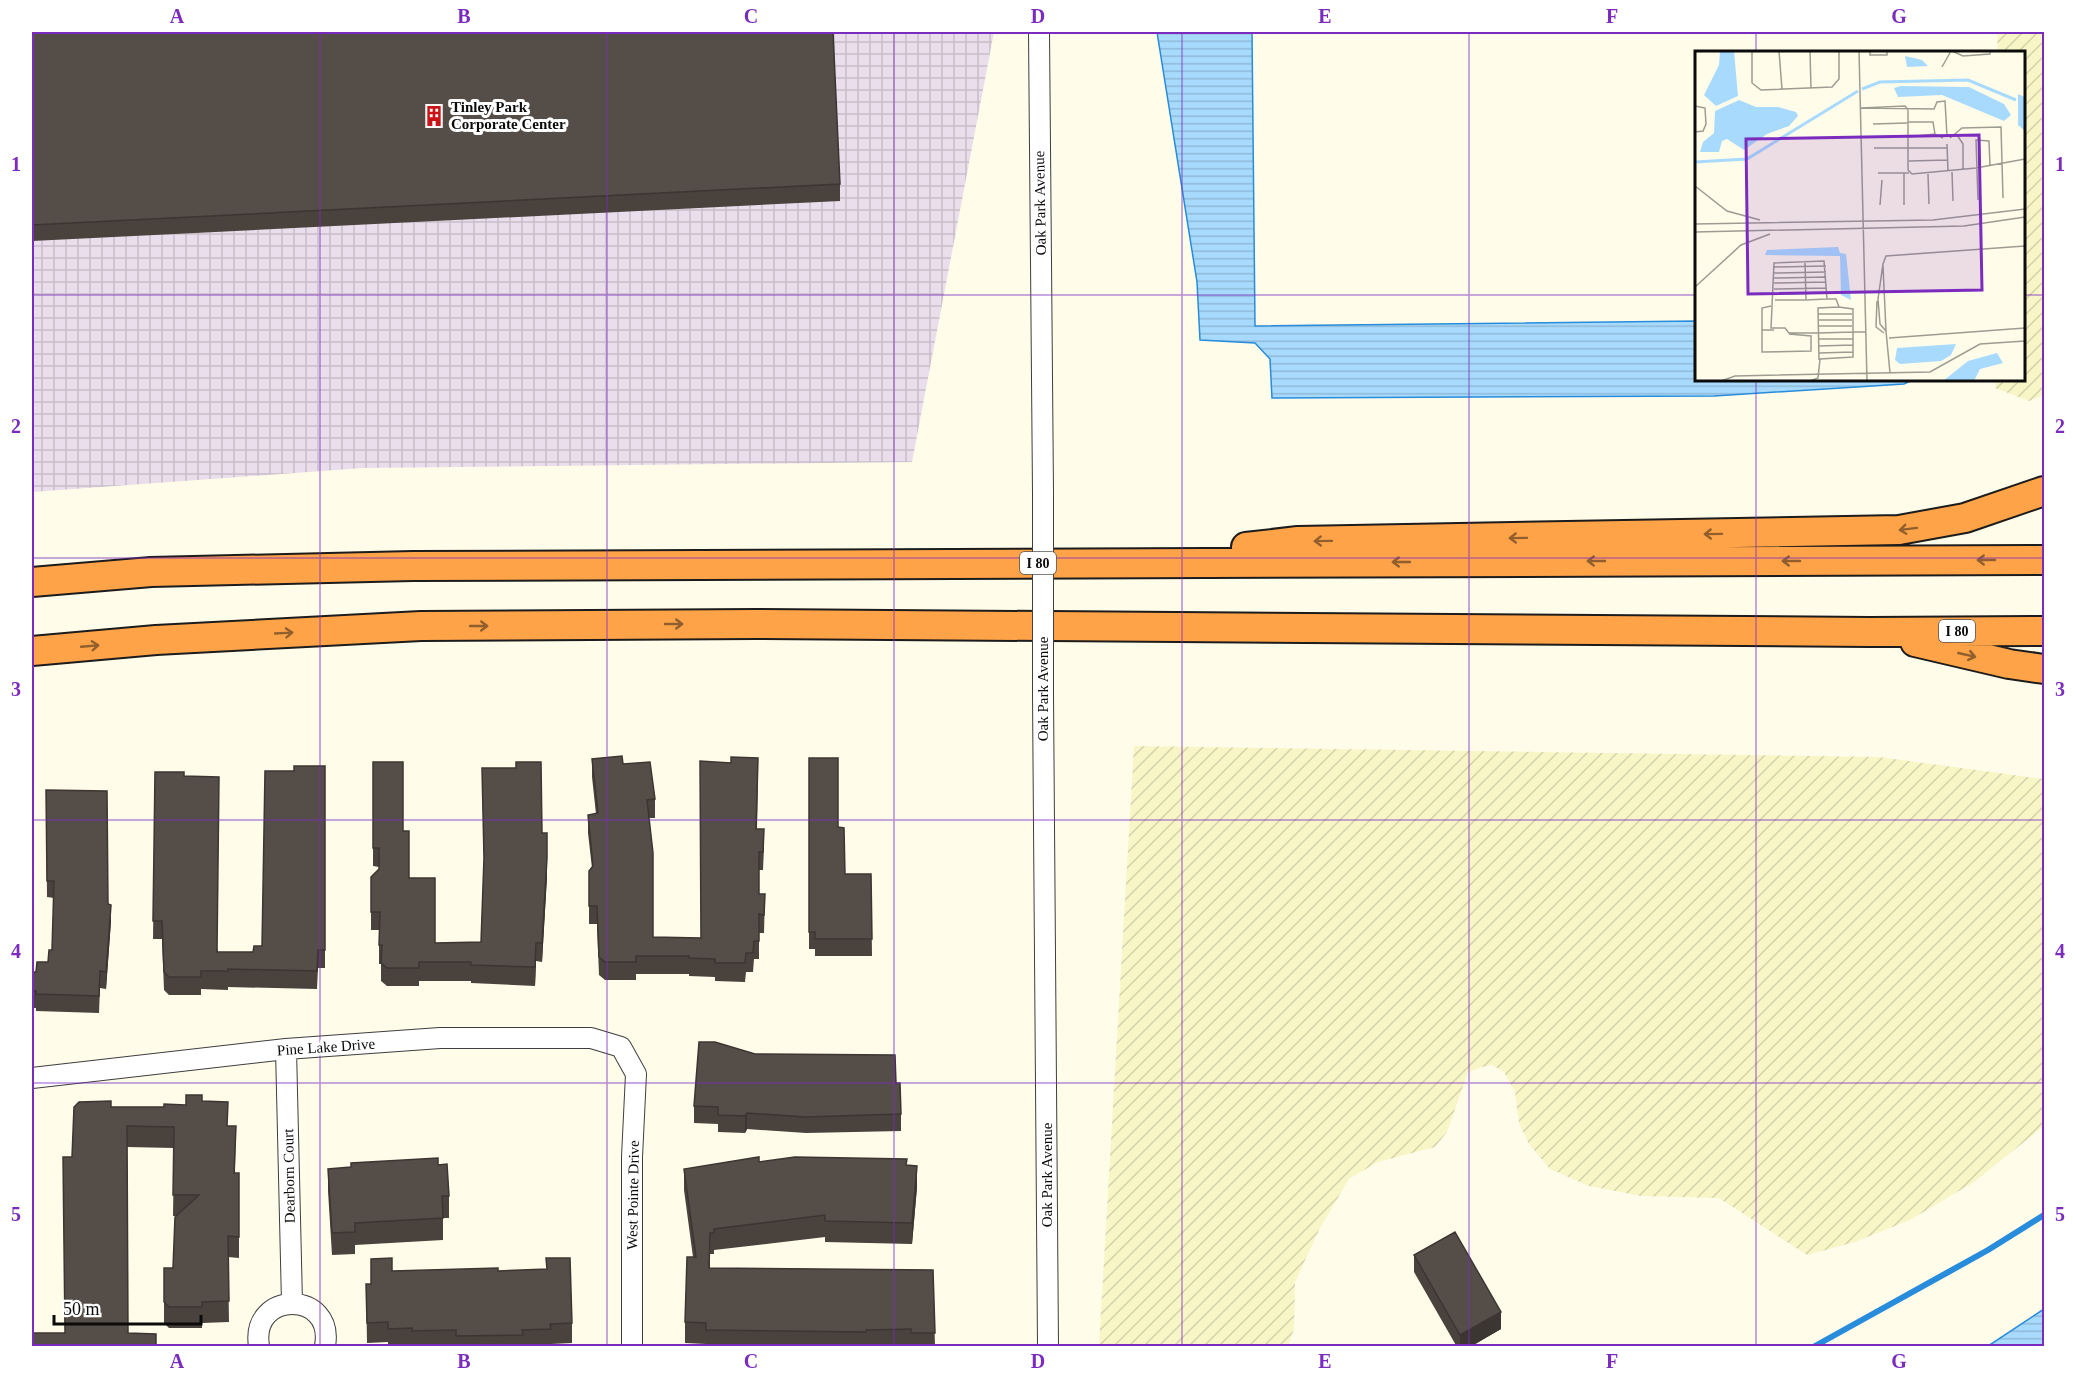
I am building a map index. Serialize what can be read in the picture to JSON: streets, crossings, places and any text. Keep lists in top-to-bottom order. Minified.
{"streets":{"highway":["I 80"],"street":["Oak Park Avenue","Pine Lake Drive","Dearborn Court","West Pointe Drive"]},"crossings":[["Pine Lake Drive","Dearborn Court"],["Pine Lake Drive","West Pointe Drive"]],"places":{"building":["Tinley Park Corporate Center"]},"scale_bar":"50 m","grid":{"columns":["A","B","C","D","E","F","G"],"rows":["1","2","3","4","5"]}}
